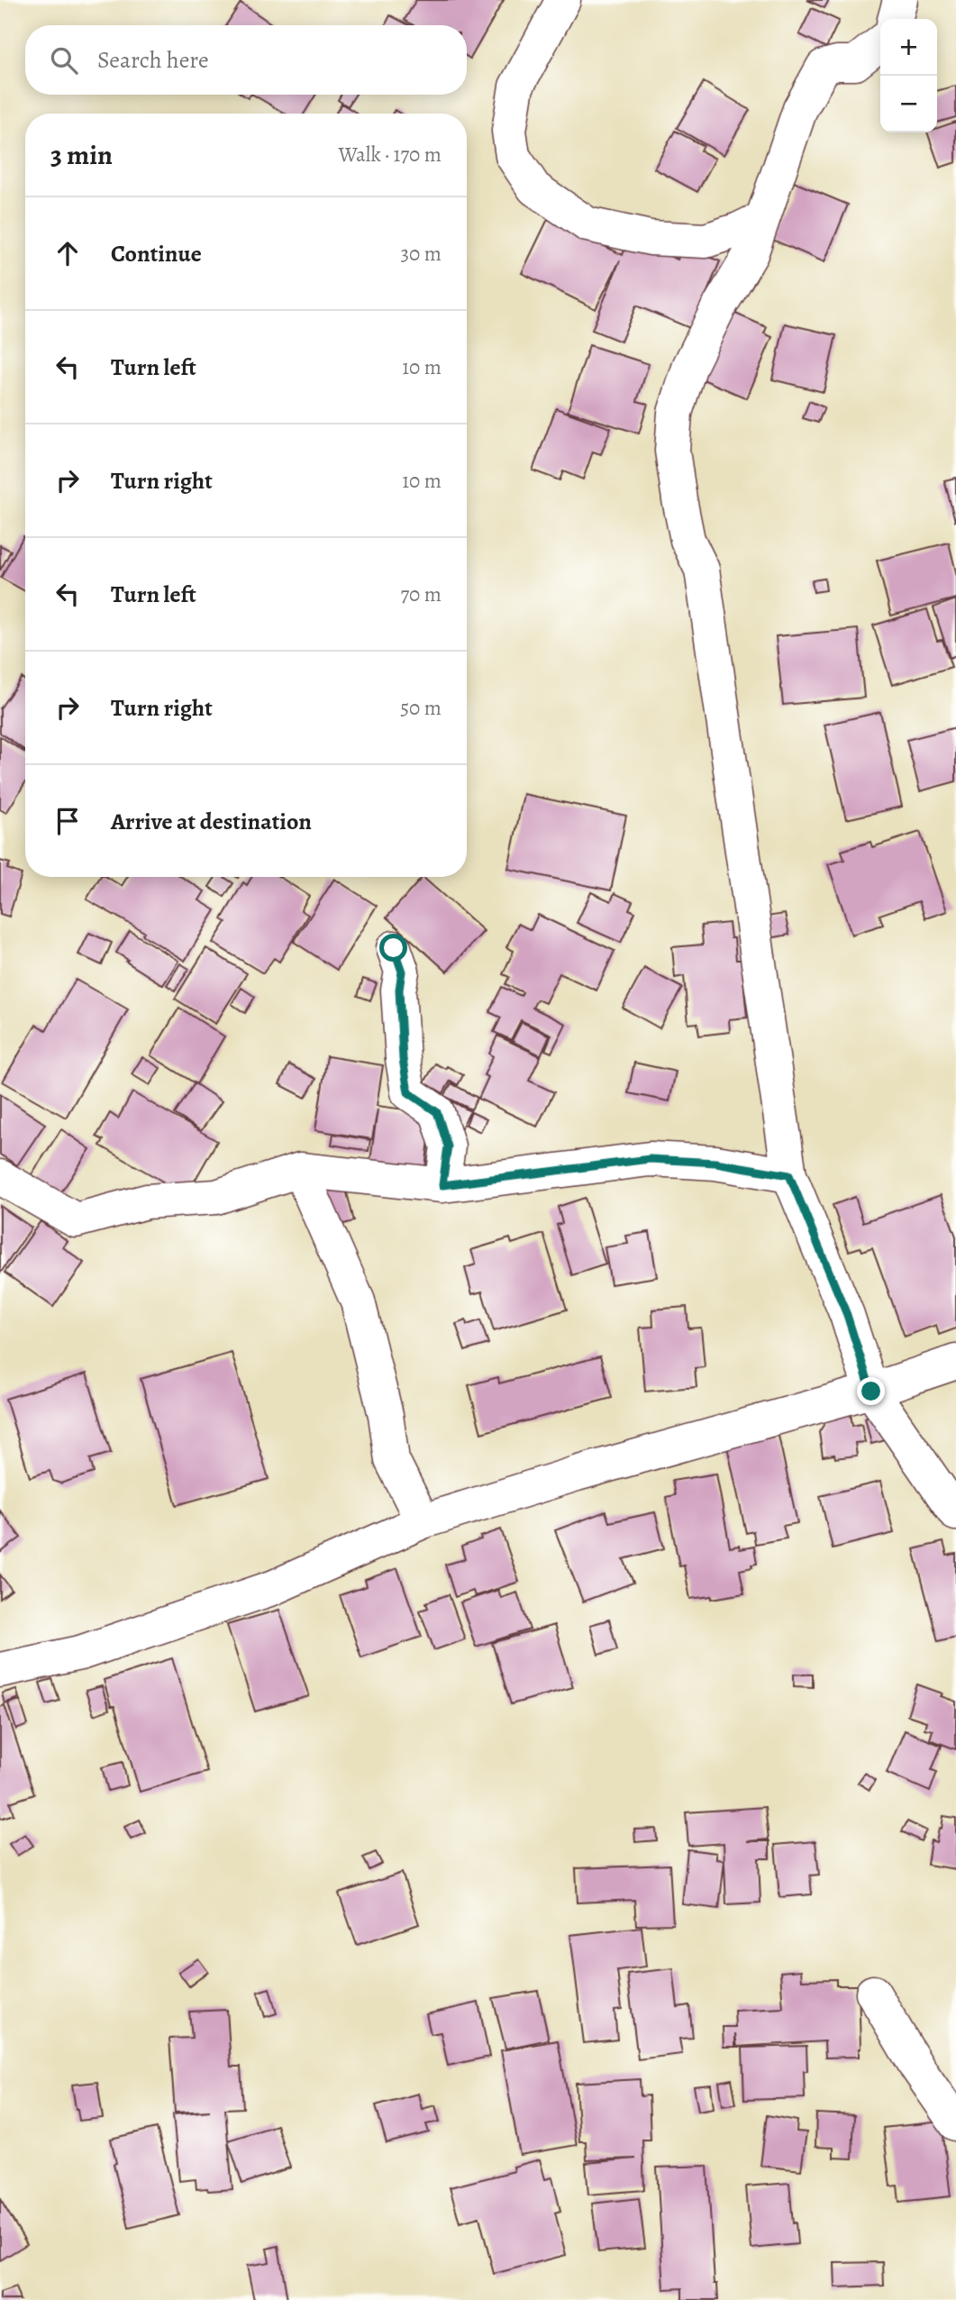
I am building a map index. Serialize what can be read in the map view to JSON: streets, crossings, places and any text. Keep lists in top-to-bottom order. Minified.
{"page":{"map_buttons":["+","−"],"search":"Search here","heading":["3 min","Walk · 170 m"],"list":[["Continue","30 m"],["Turn left","10 m"],["Turn right","10 m"],["Turn left","70 m"],["Turn right","50 m"],"Arrive at destination"]}}
